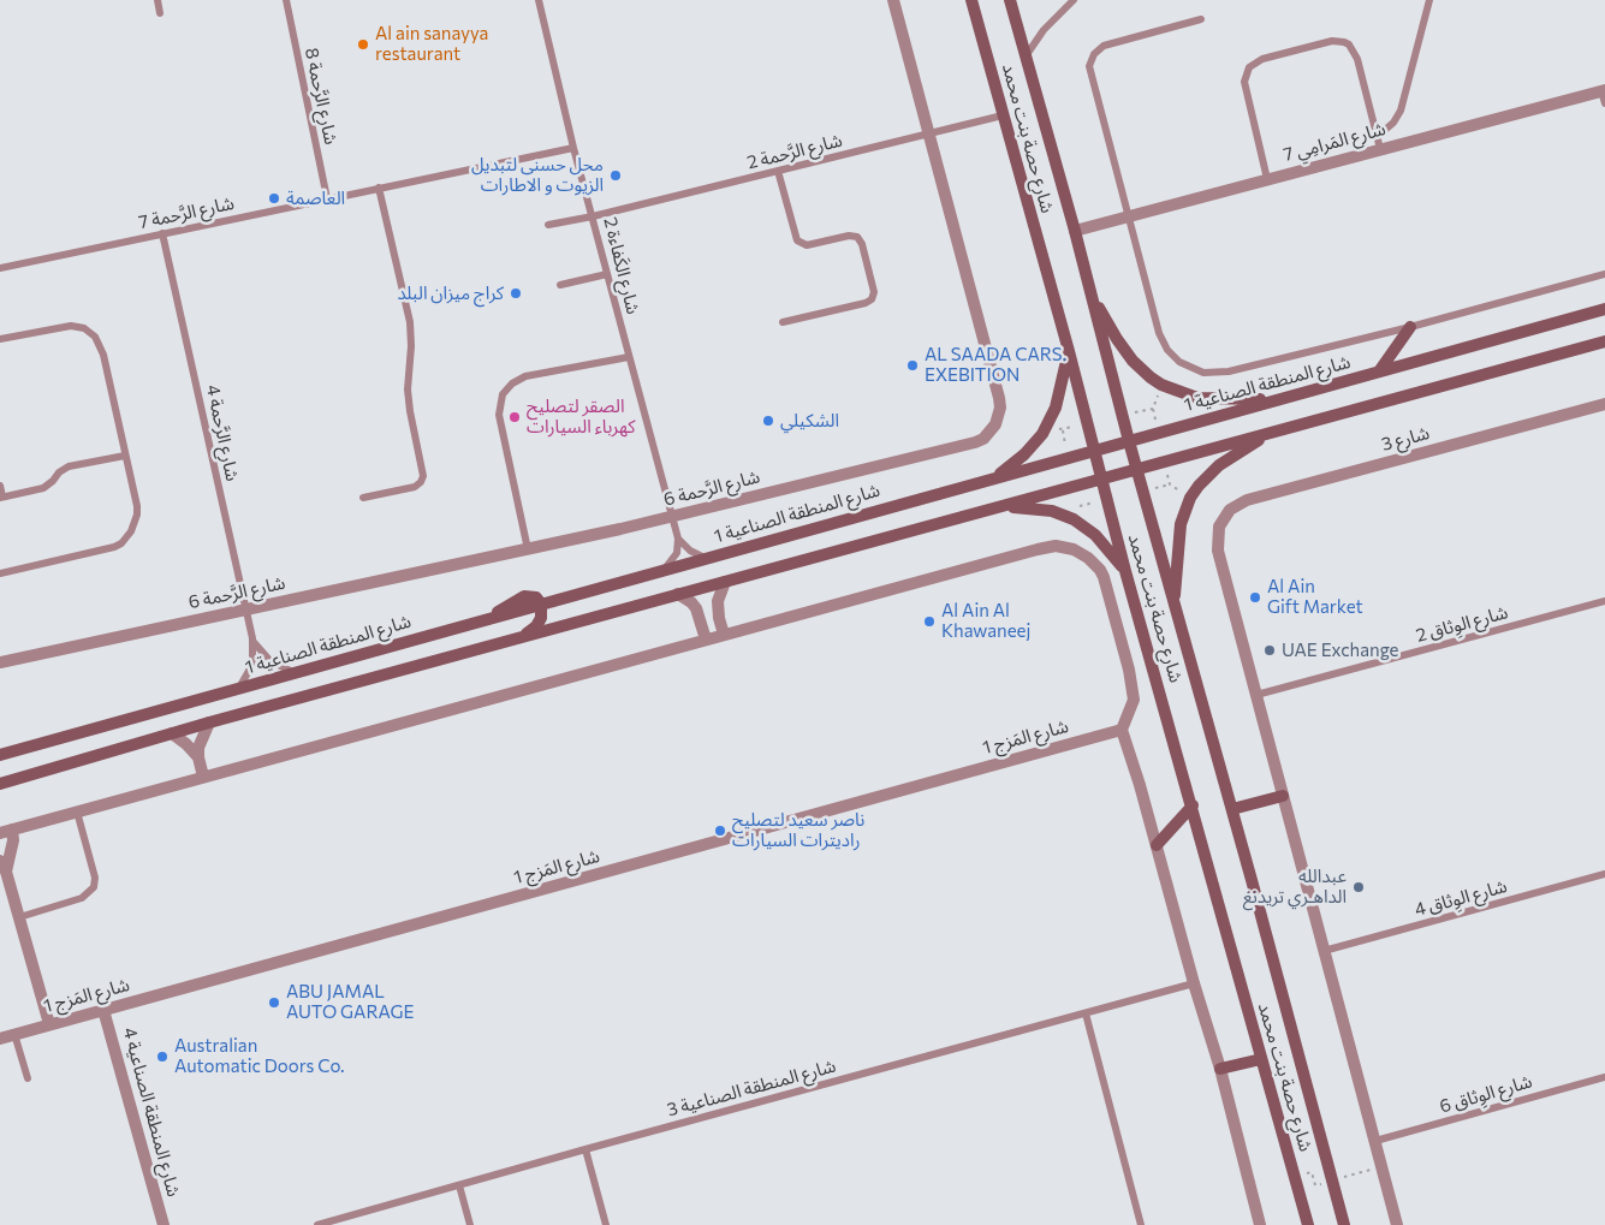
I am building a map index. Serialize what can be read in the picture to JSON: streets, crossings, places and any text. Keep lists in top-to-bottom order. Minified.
{"streets":{"main road":["شارع حصة بنت محمد","شارع المنطقة الصناعية 1"],"street":["شارع المَرامِي 7","شارع 3","شارع الرَّحمة 6","شارع المَزج 1","شارع المنطقة الصناعية 4"],"lane":["شارع الرَّحمة 8","شارع الرَّحمة 2","شارع الرَّحمة 7","شارع الكَفاءة 2","شارع الرَّحمة 4","شارع الوِثاق 2","شارع الوِثاق 4","شارع المنطقة الصناعية 3","شارع الوِثاق 6"]},"crossings":[["شارع الرَّحمة 8","شارع الرَّحمة 7"],["شارع حصة بنت محمد","شارع المَرامِي 7"],["شارع حصة بنت محمد","شارع الرَّحمة 2"],["شارع حصة بنت محمد","شارع المنطقة الصناعية 1"],["شارع الرَّحمة 2","شارع الكَفاءة 2"],["شارع الرَّحمة 2","شارع الرَّحمة 6"],["شارع الرَّحمة 7","شارع الكَفاءة 2"],["شارع الرَّحمة 7","شارع الرَّحمة 4"],["شارع الكَفاءة 2","شارع الرَّحمة 6"],["شارع المنطقة الصناعية 1","شارع الرَّحمة 4"],["شارع الرَّحمة 4","شارع الرَّحمة 6"],["شارع 3","شارع الوِثاق 2"],["شارع المَزج 1","شارع المنطقة الصناعية 4"]],"places":["Al ain sanayya restaurant","محل حسنى لتبديل الزيوت و الاطارات","العاصمة","كراج ميزان البلد","AL SAADA CARS. EXEBITION","الصقر لتصليح كهرباء السيارات","الشكيلي","Al Ain Gift Market","Al Ain Al Khawaneej","UAE Exchange","ناصر سعيد لتصليح راديترات السيارات","عبدالله الداهـري تريدنغ","ABU JAMAL AUTO GARAGE","Australian Automatic Doors Co."]}
